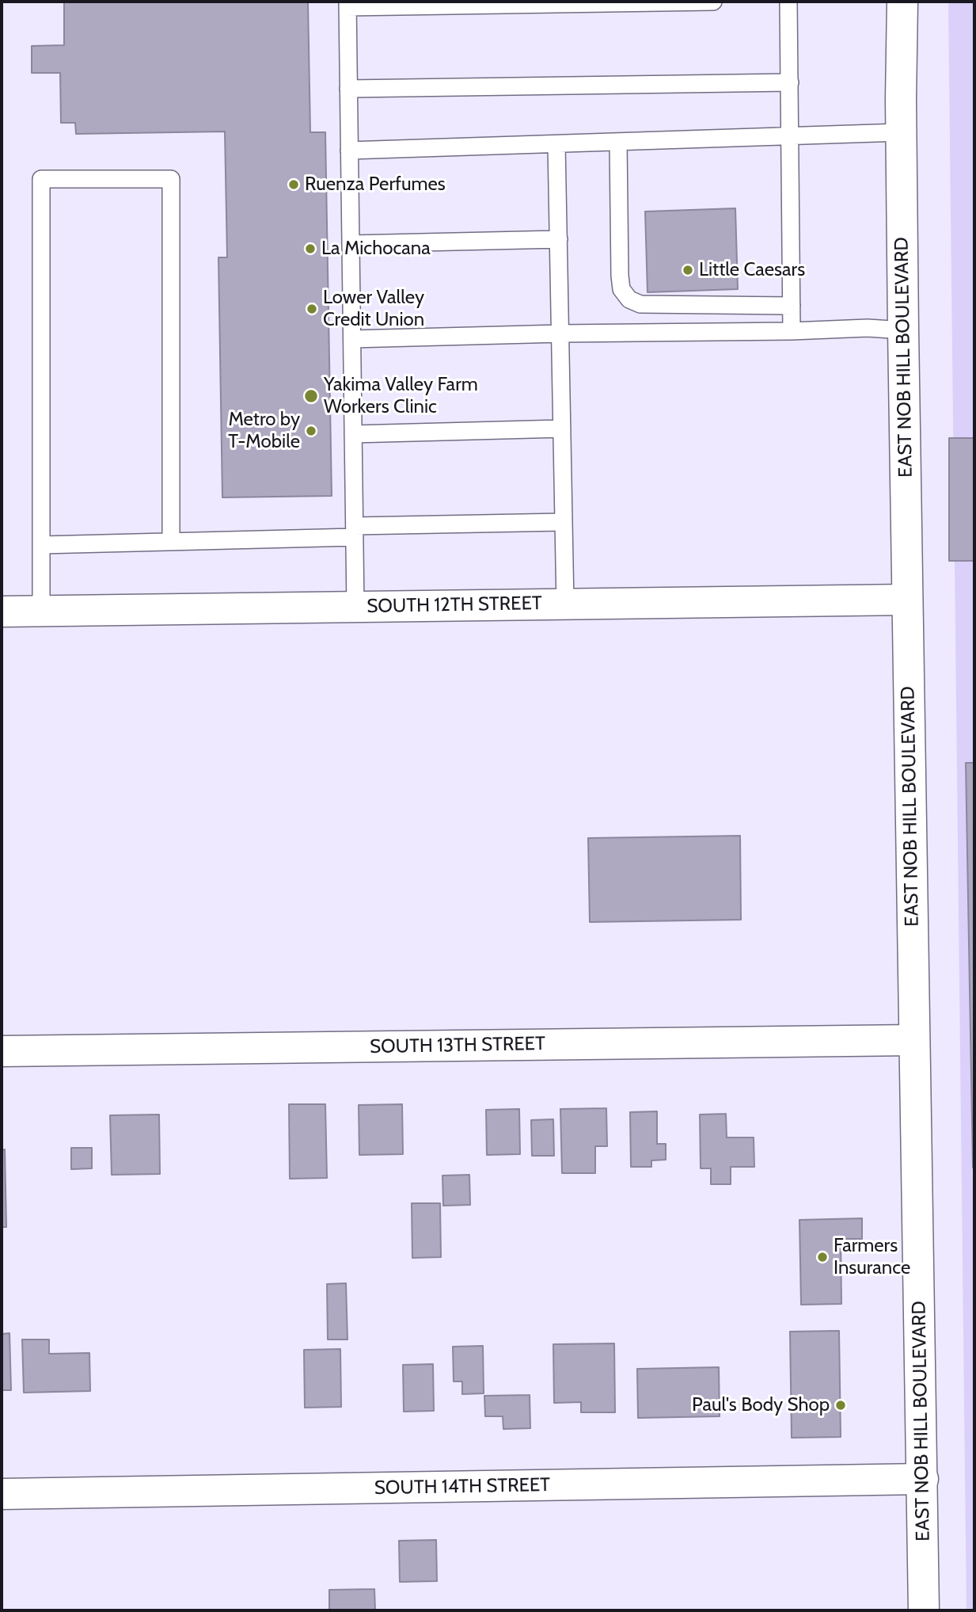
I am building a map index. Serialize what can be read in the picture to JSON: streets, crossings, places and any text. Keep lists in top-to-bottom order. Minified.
{"streets":{"street":["EAST NOB HILL BOULEVARD","SOUTH 12TH STREET","SOUTH 13TH STREET","SOUTH 14TH STREET"]},"crossings":[["EAST NOB HILL BOULEVARD","SOUTH 12TH STREET"],["EAST NOB HILL BOULEVARD","SOUTH 13TH STREET"],["EAST NOB HILL BOULEVARD","SOUTH 14TH STREET"]],"places":["Ruenza Perfumes","La Michocana","Little Caesars","Lower Valley Credit Union","Yakima Valley Farm Workers Clinic","Metro by T-Mobile","Farmers Insurance","Paul's Body Shop"]}
